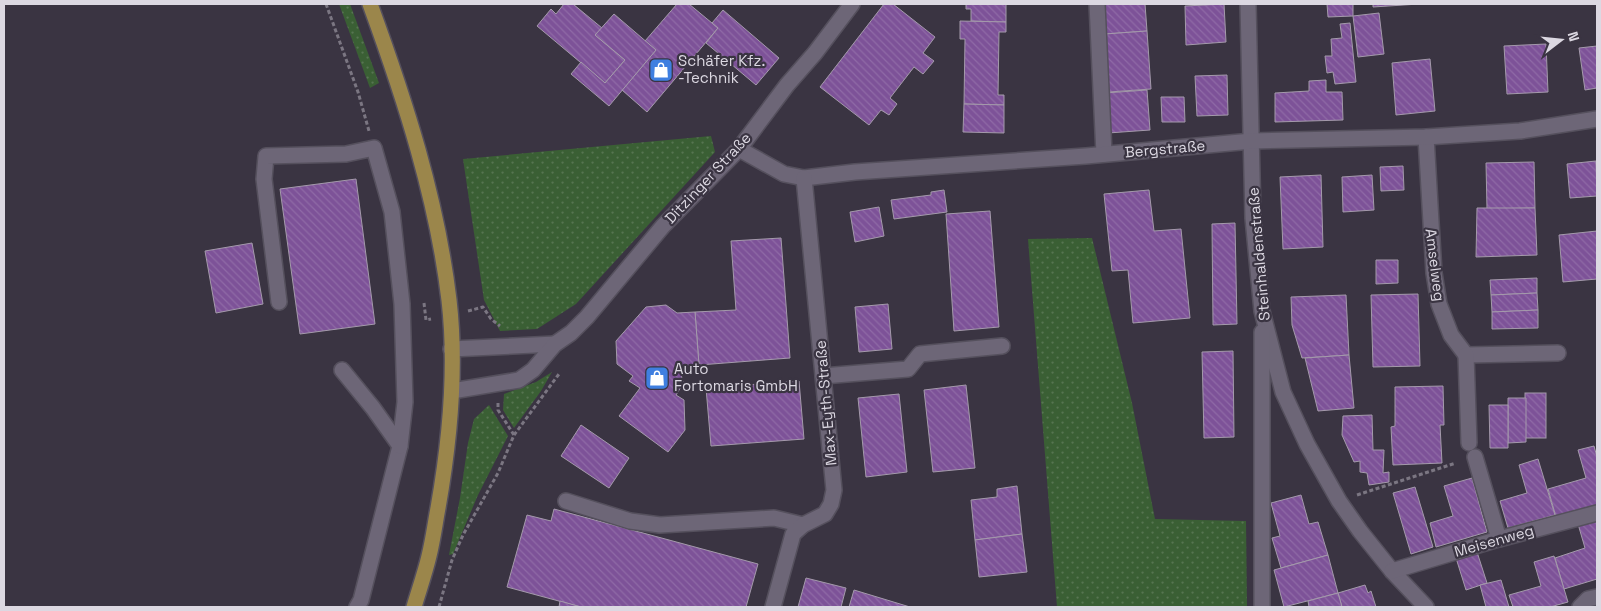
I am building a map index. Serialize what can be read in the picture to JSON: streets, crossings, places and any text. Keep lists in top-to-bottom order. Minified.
{"streets":{"street":["Bergstraße","Ditzinger Straße","Steinhaldenstraße","Amselweg","Max-Eyth-Straße","Meisenweg"]},"crossings":[["Bergstraße","Ditzinger Straße"],["Bergstraße","Steinhaldenstraße"],["Bergstraße","Amselweg"],["Bergstraße","Max-Eyth-Straße"],["Steinhaldenstraße","Meisenweg"]],"places":{"shop":["Schäfer Kfz. -Technik","Auto Fortomaris GmbH"]},"north":"right"}
